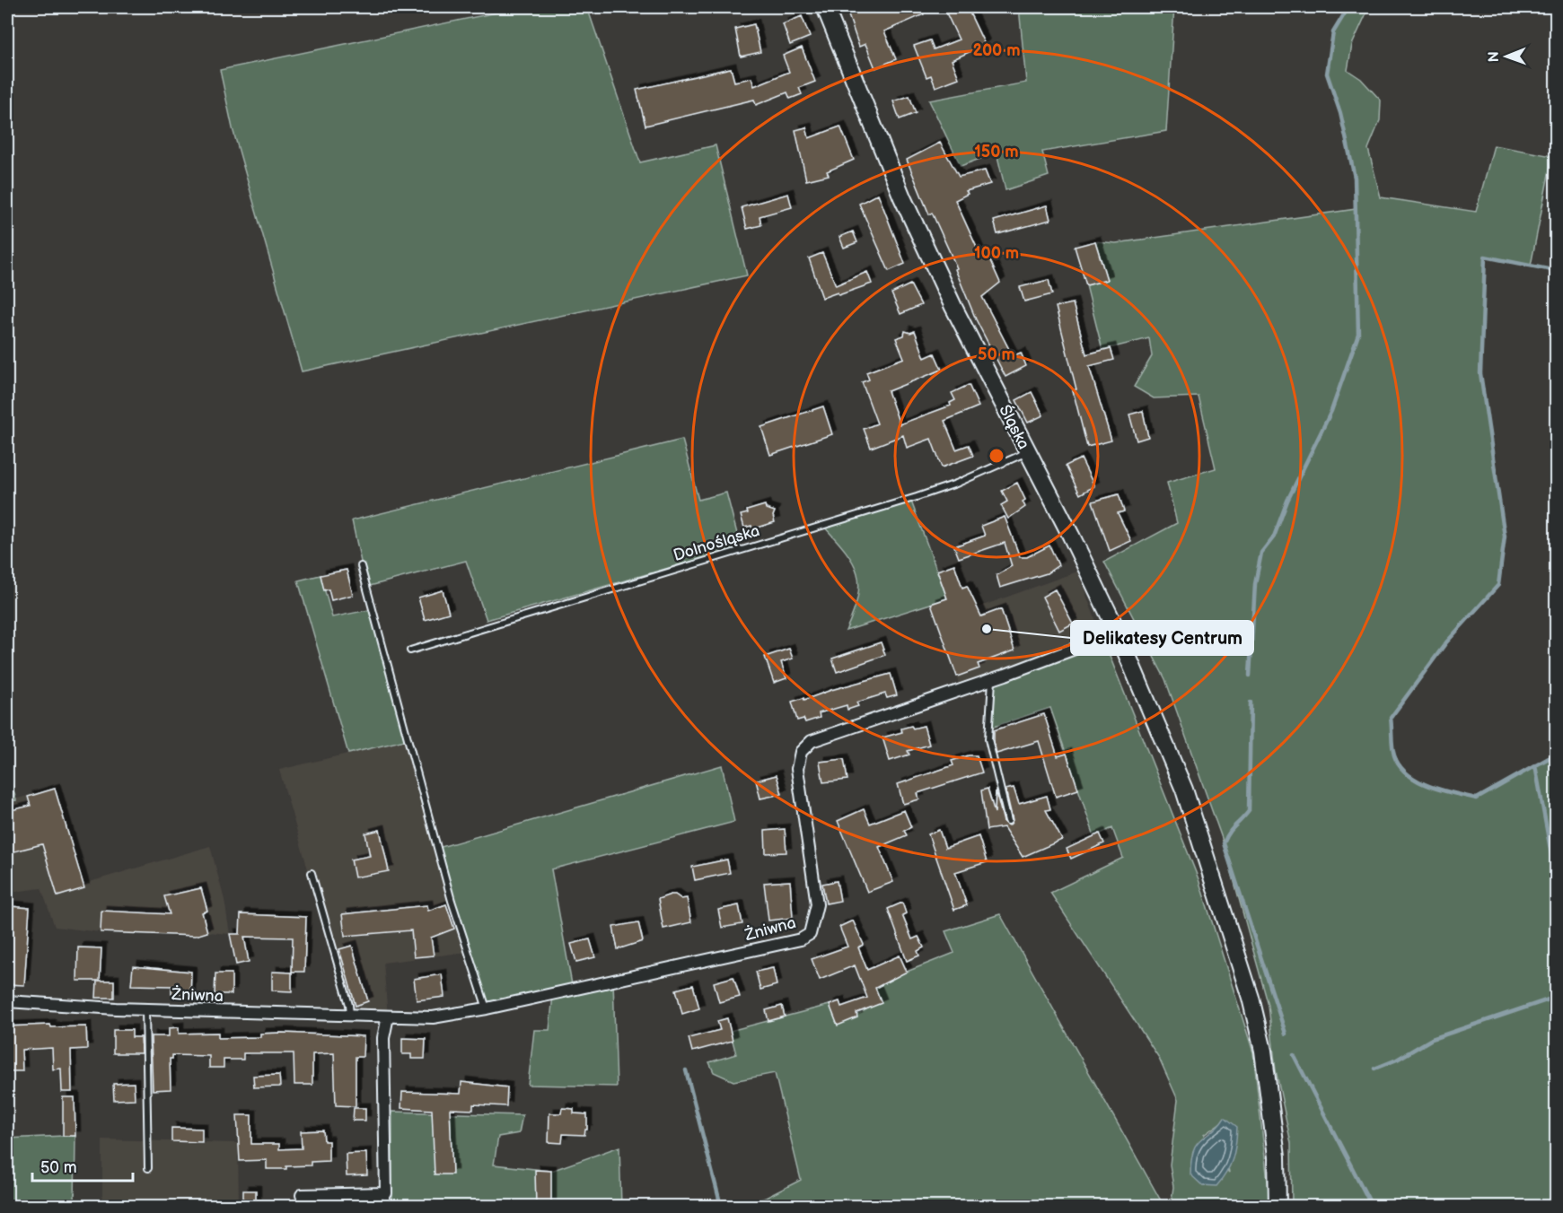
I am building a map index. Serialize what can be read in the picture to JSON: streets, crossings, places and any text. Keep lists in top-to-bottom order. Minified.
{"streets":{"street":["Śląska","Żniwna"],"lane":["Dolnośląska"]},"crossings":[["Śląska","Dolnośląska"],["Śląska","Żniwna"]],"places":["Delikatesy Centrum"],"scale_bar":"50 m","north":"left","rings":["200 m","150 m","100 m","50 m"]}
